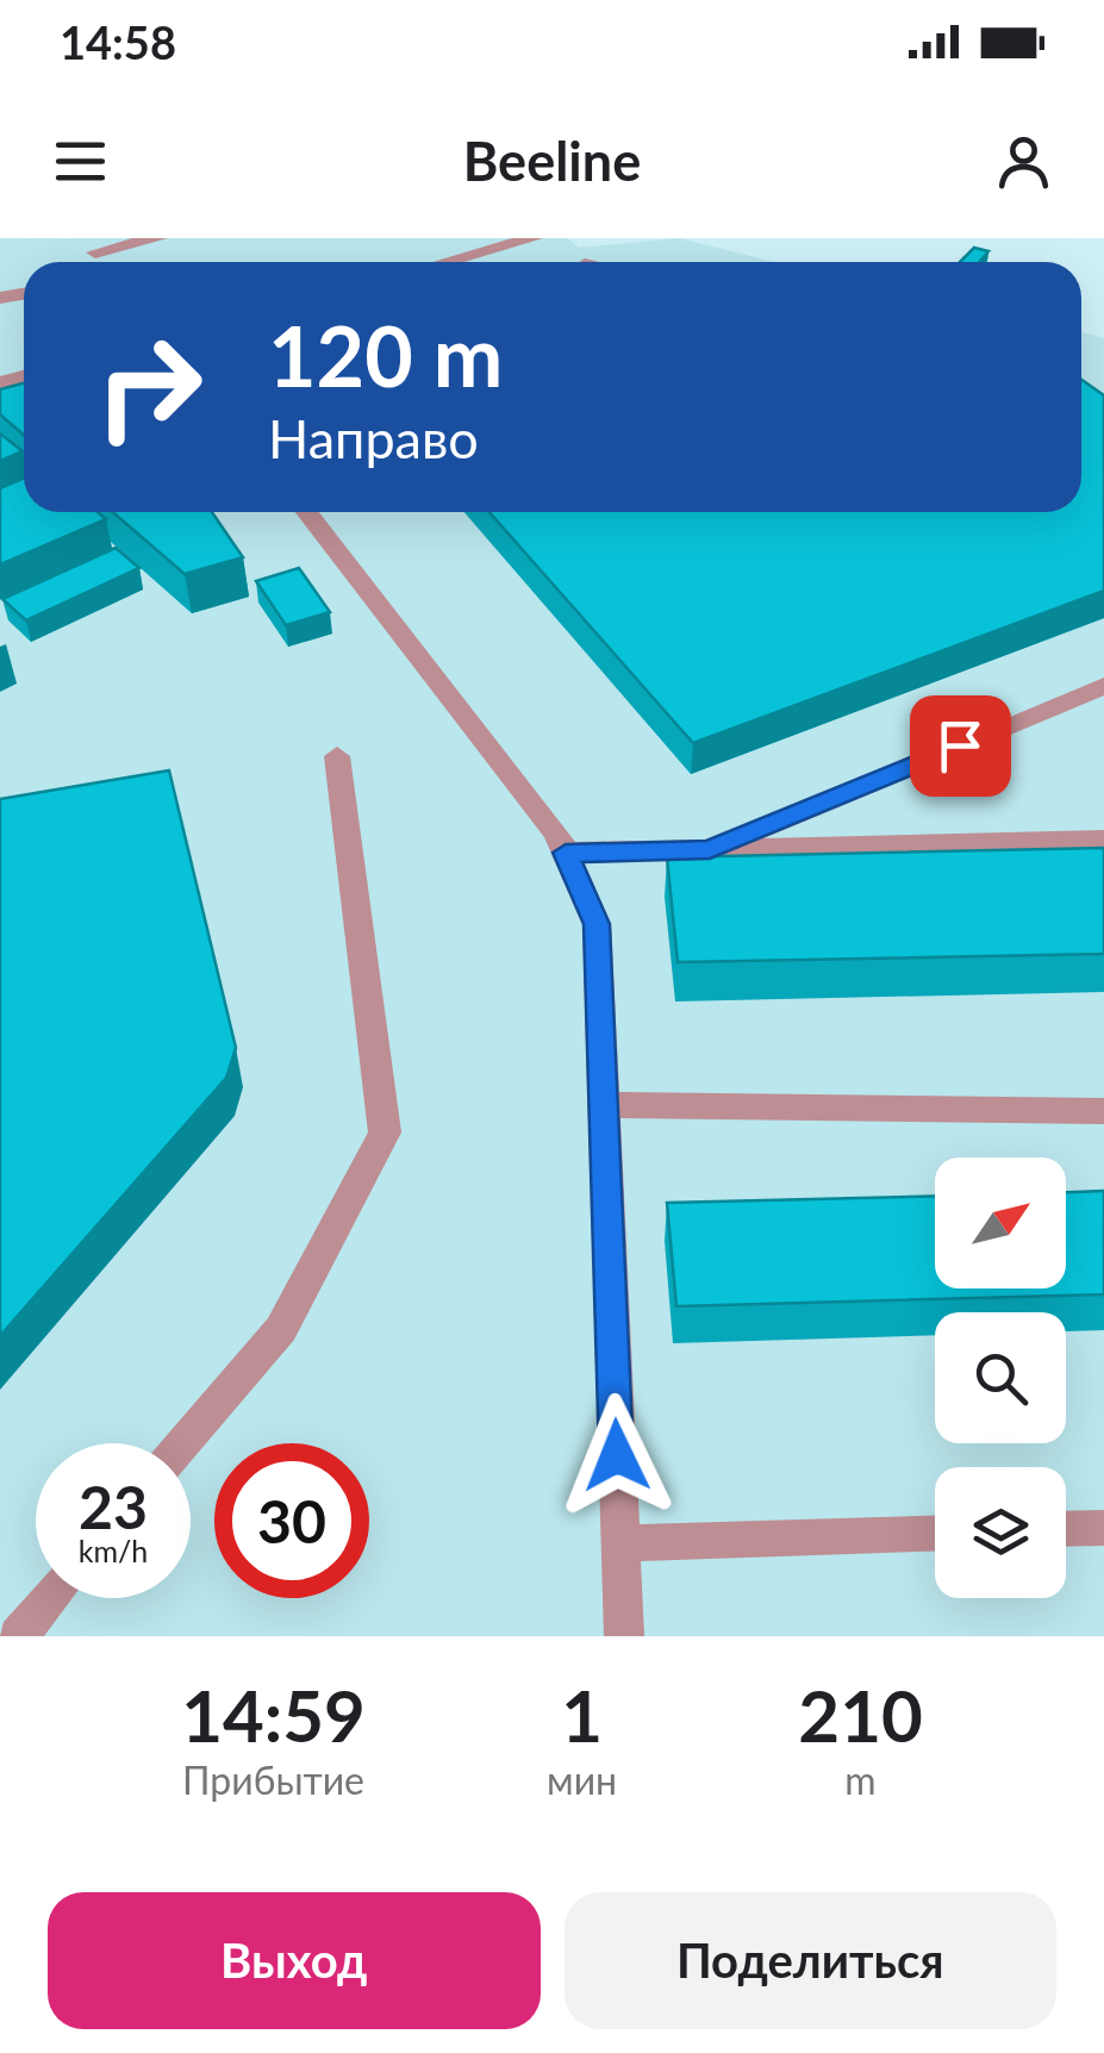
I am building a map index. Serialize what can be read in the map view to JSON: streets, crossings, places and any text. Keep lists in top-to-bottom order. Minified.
{"north":"top right","page":{"status":"14:58","header":"Beeline","turn":["120 m","Направо"],"speed":"23 km/h","limit":"30","eta":["14:59","Прибытие","1","мин","210","m"],"buttons":["Выход","Поделиться"]}}
